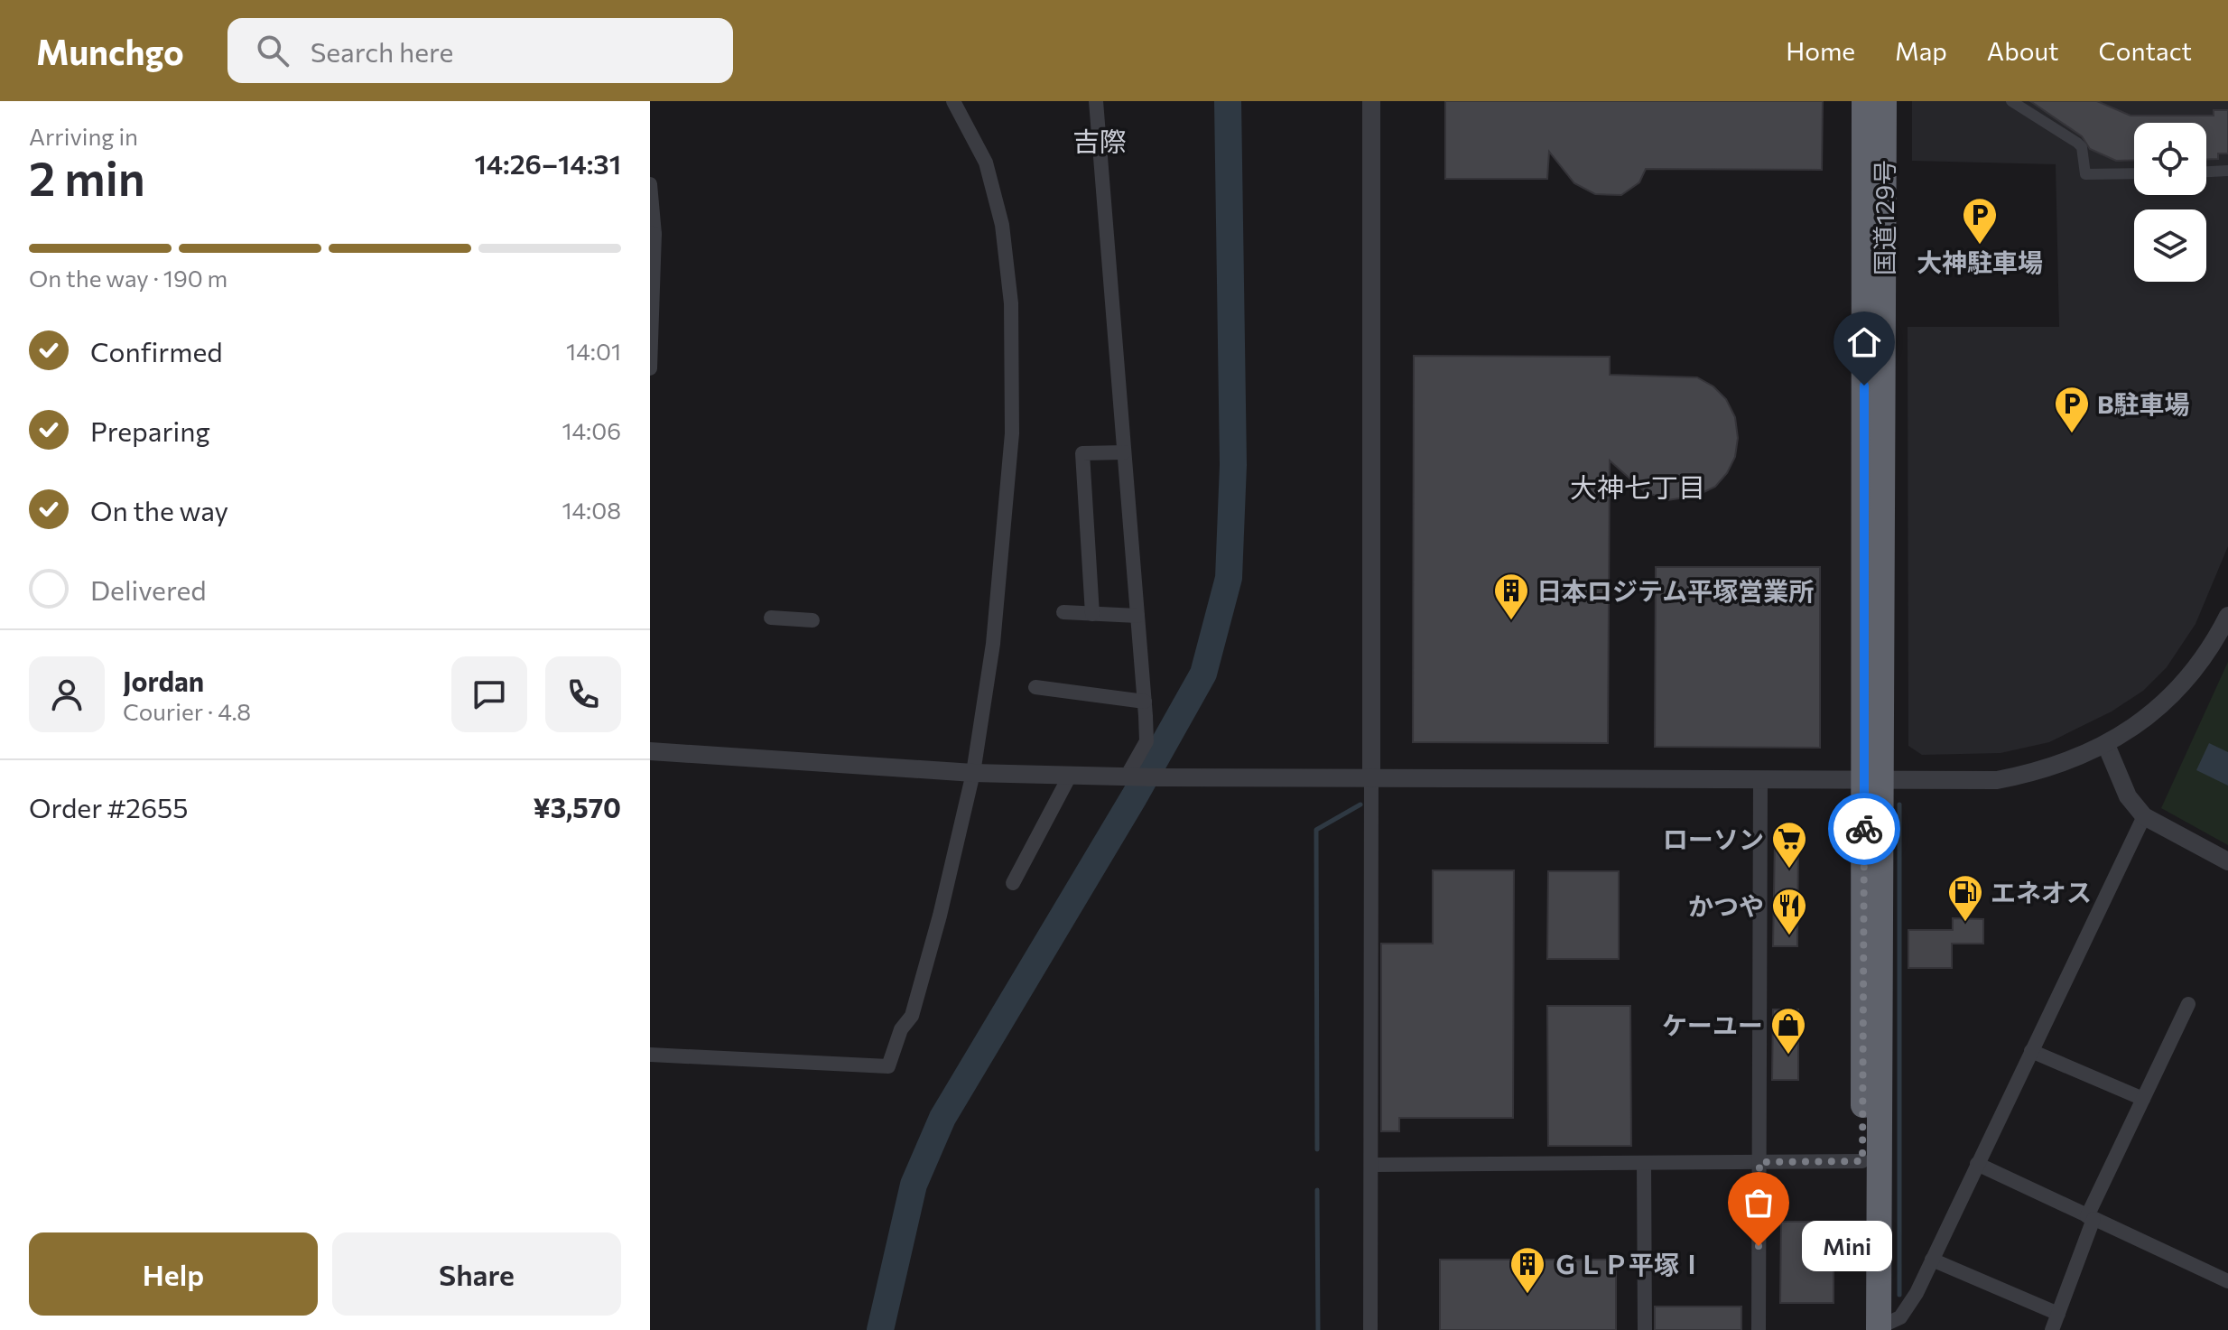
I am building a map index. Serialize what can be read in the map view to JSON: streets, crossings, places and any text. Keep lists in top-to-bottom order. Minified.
{"streets":{"highway":["国道129号"]},"districts":["吉際","大神七丁目"],"places":{"parking":["大神駐車場","B駐車場"],"building":["日本ロジテム平塚営業所","ＧＬＰ平塚Ⅰ"],"supermarket":["ローソン"],"fuel station":["エネオス"],"restaurant":["かつや"],"shop":["ケーユー"],"other":["Mini"]},"page":{"header":"Munchgo","search":"Search here","nav":["Home","Map","About","Contact"],"heading":["2 min","Arriving in","14:26–14:31"],"panel":["Jordan","Courier · 4.8","Order #2655","¥3,570"],"bar":"On the way · 190 m","list":[["Confirmed","14:01"],["Preparing","14:06"],["On the way","14:08"],"Delivered"],"buttons":["Help","Share"],"bubble":"Mini"}}
